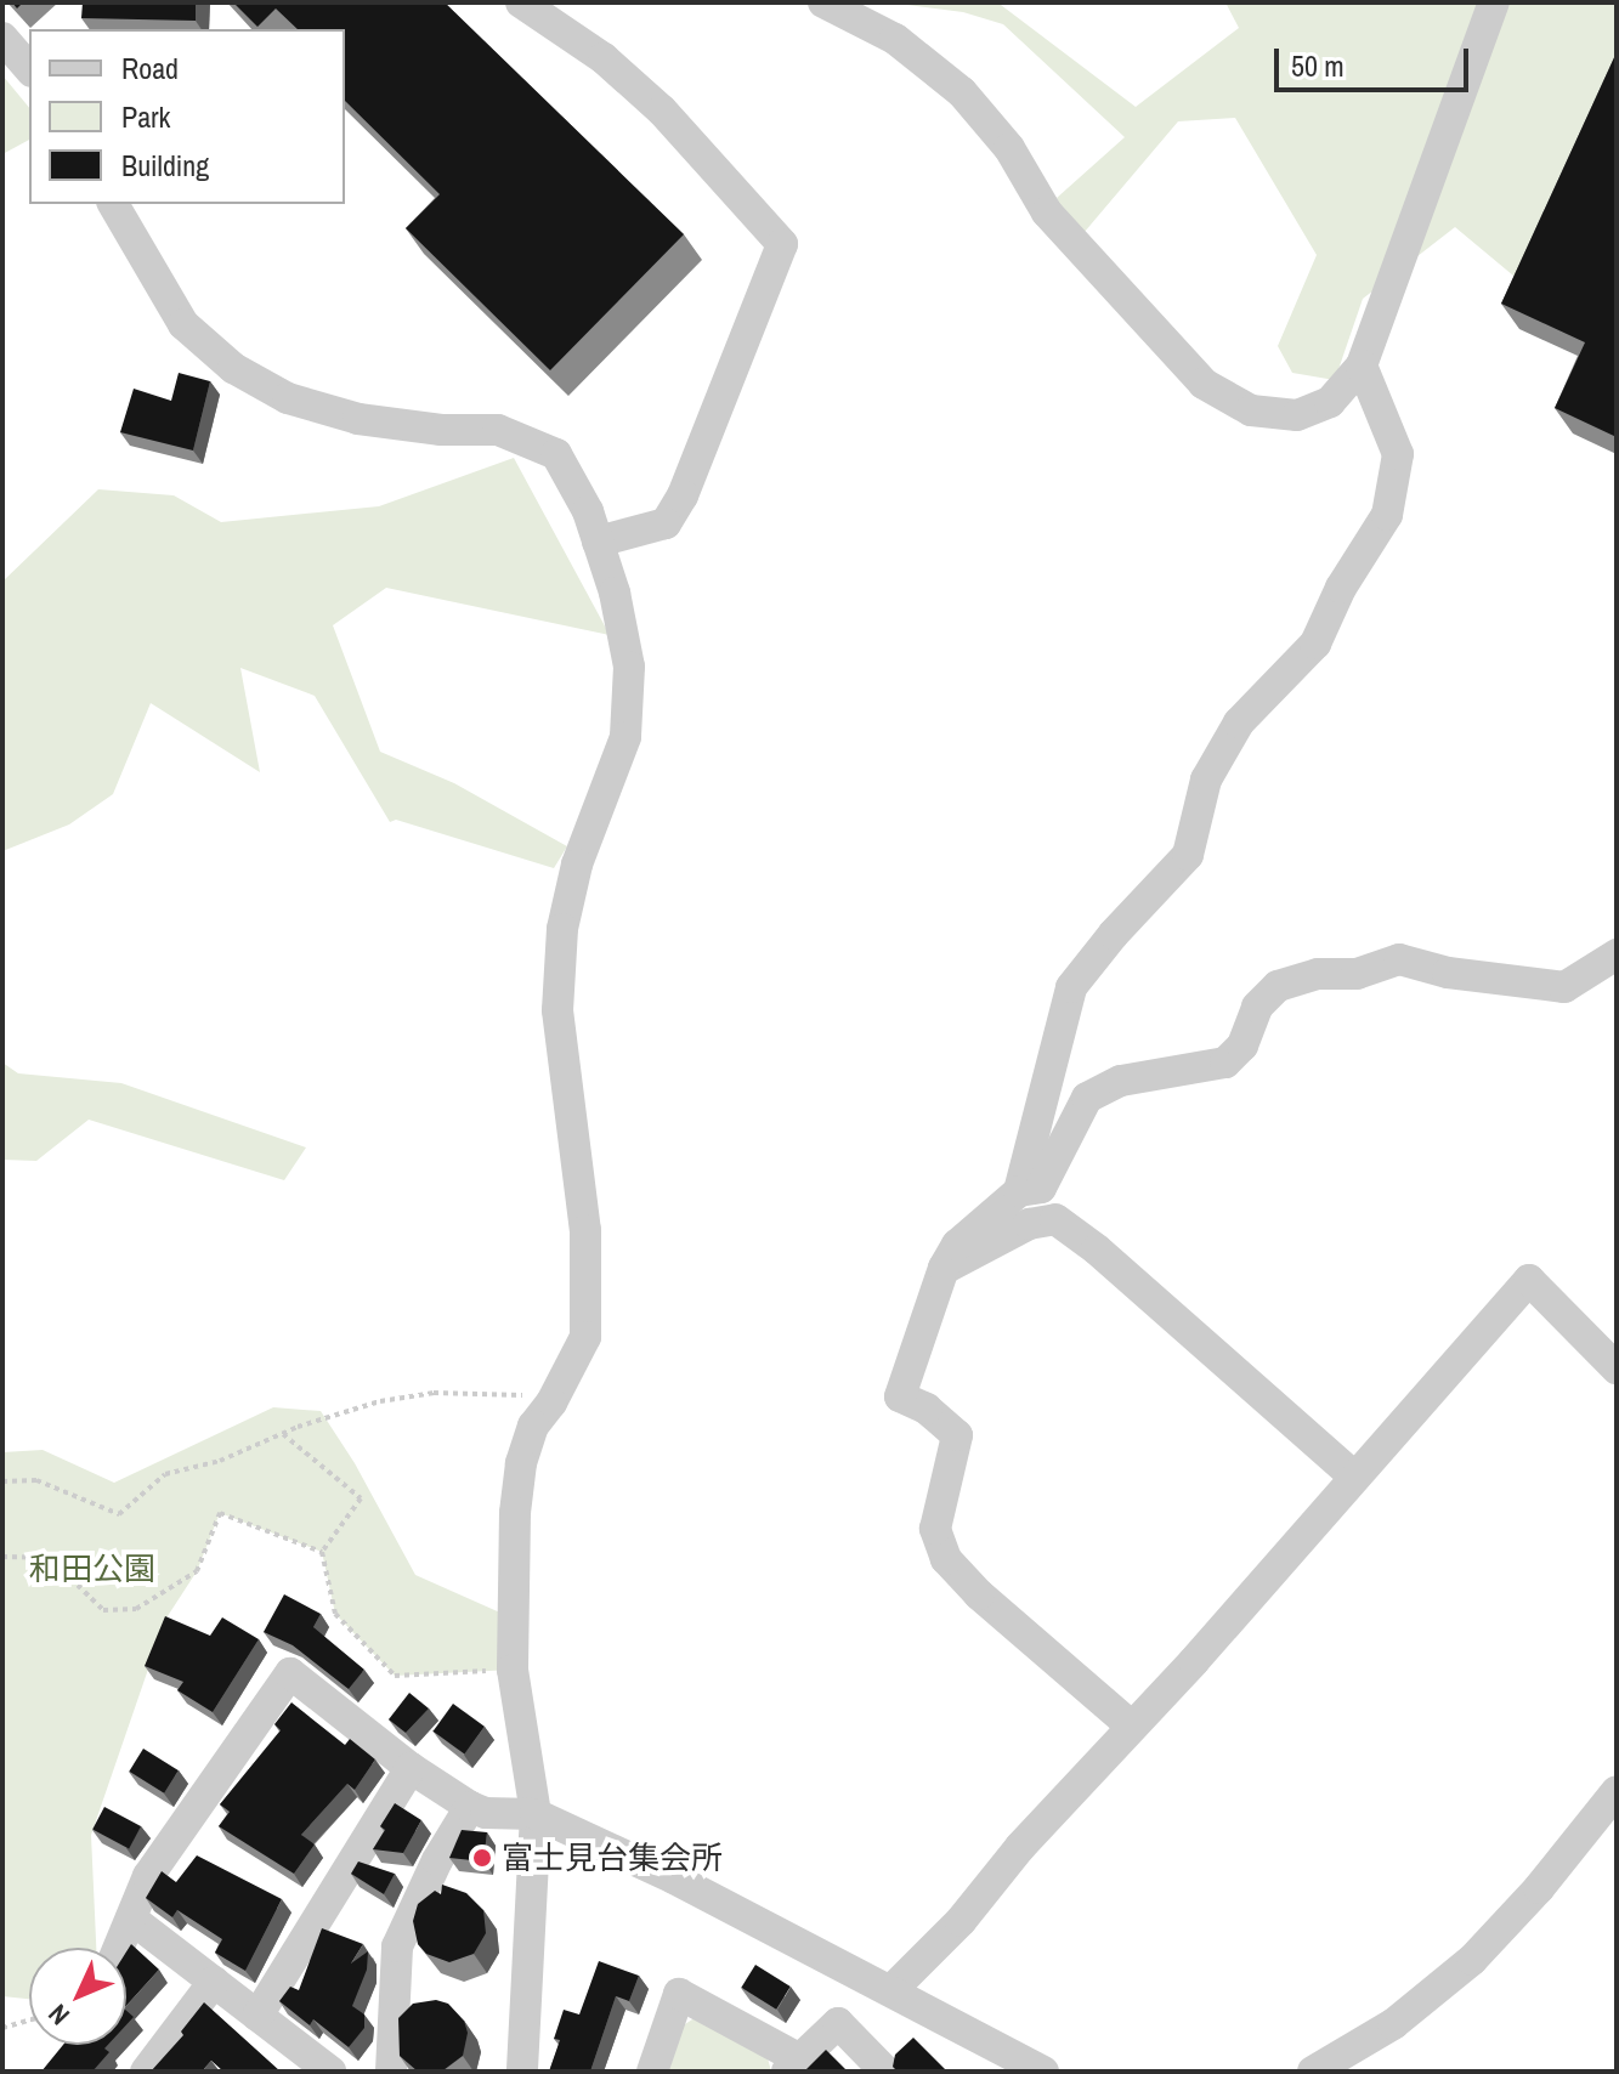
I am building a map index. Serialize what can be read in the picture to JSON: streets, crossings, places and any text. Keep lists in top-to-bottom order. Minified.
{"parks":["和田公園"],"places":["富士見台集会所"],"legend":["Road","Park","Building"],"scale_bar":"50 m","north":"bottom left"}
